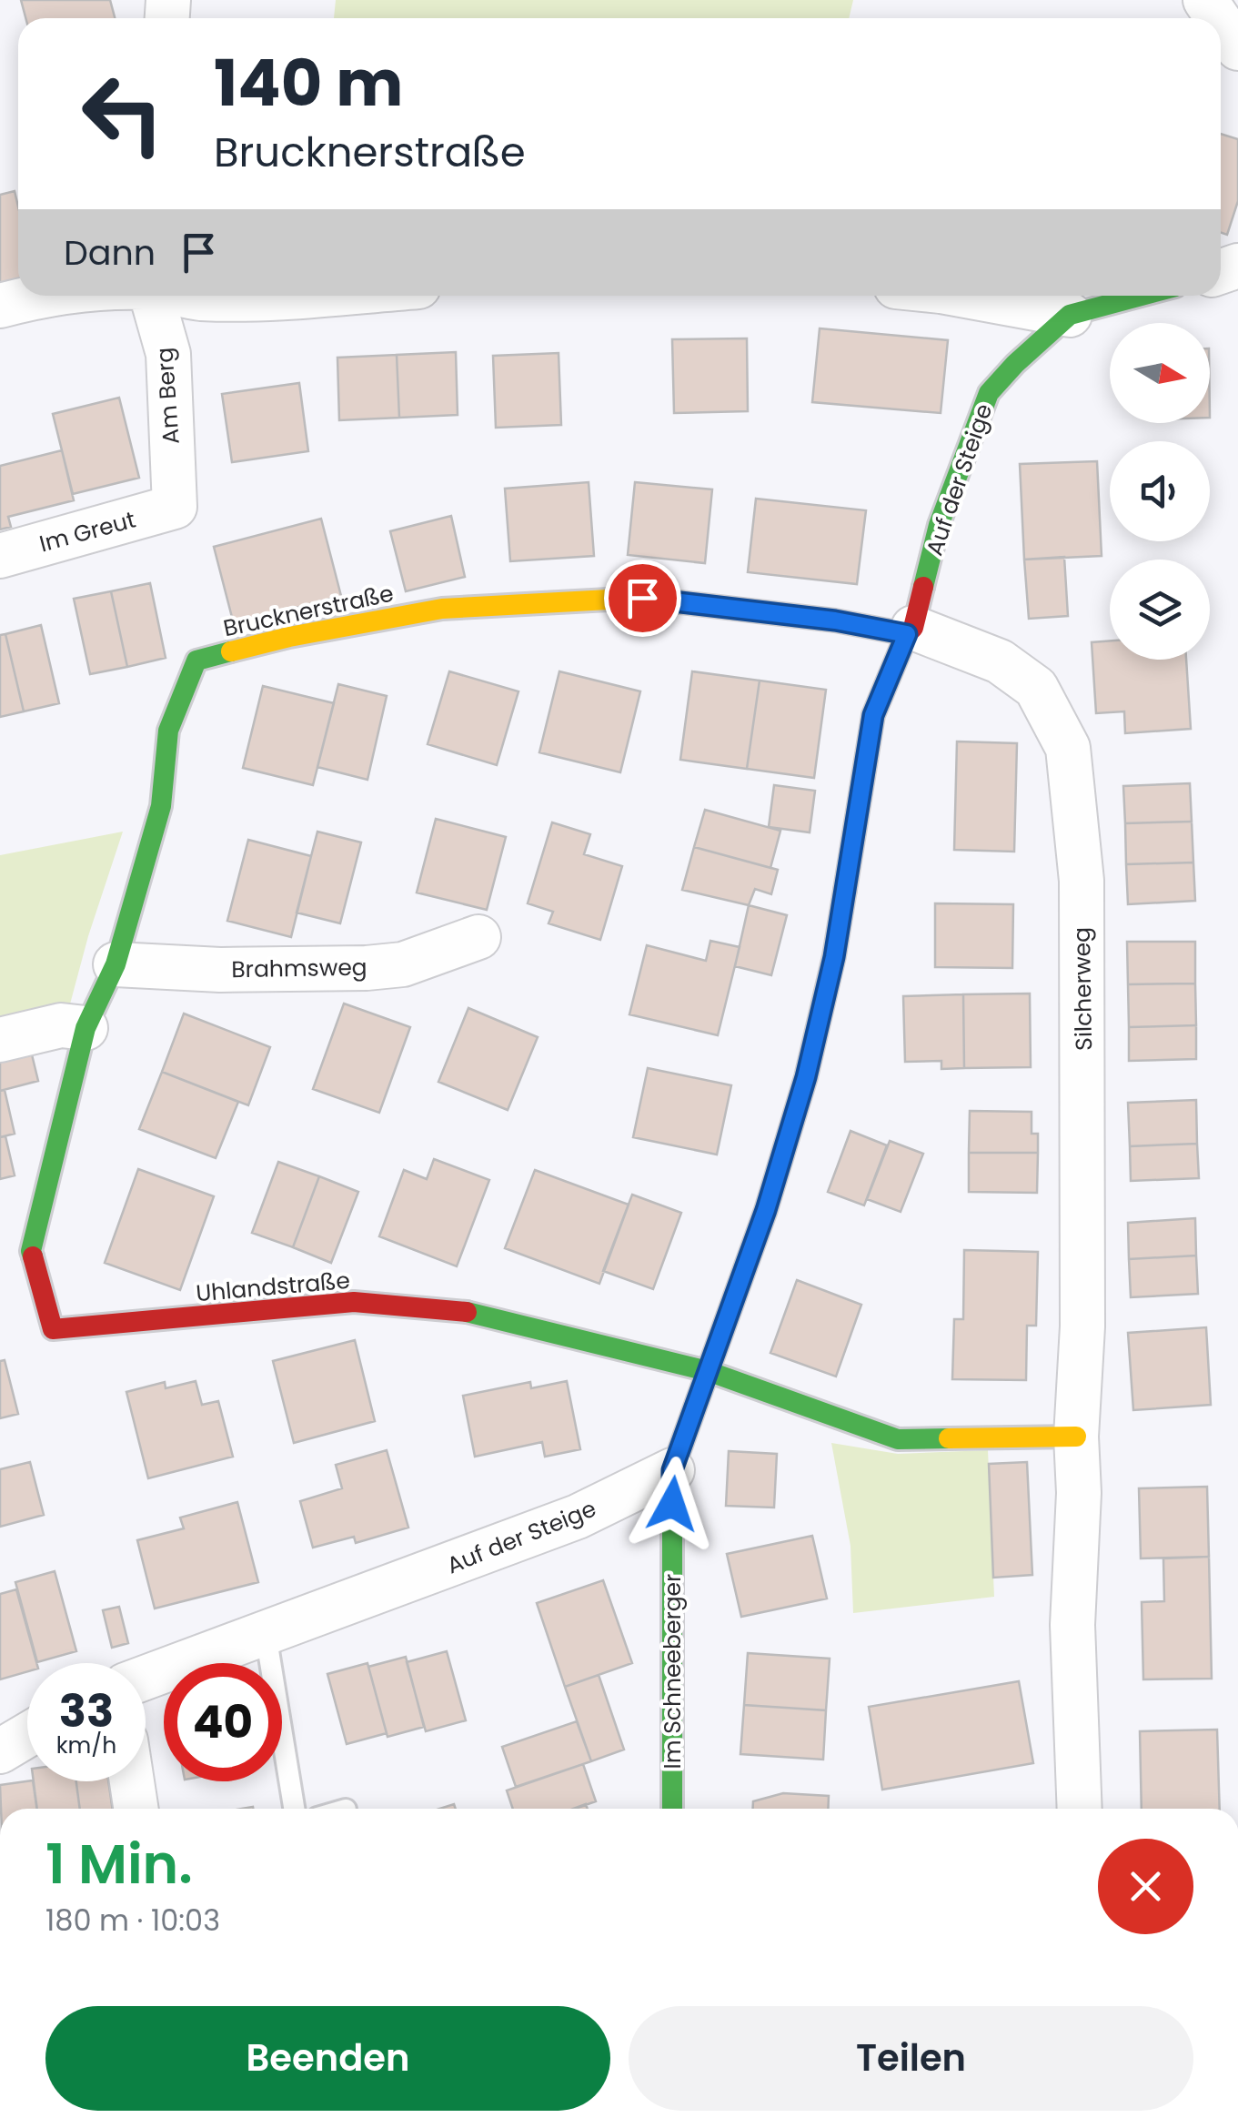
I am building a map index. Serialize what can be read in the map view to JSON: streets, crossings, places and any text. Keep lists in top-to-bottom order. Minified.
{"streets":{"street":["Am Berg","Auf der Steige","Im Greut","Brucknerstraße","Brahmsweg","Silcherweg","Uhlandstraße","Im Schneeberger"]},"crossings":[["Am Berg","Im Greut"],["Auf der Steige","Brucknerstraße"],["Auf der Steige","Silcherweg"],["Auf der Steige","Uhlandstraße"],["Auf der Steige","Im Schneeberger"],["Brucknerstraße","Brahmsweg"],["Brucknerstraße","Silcherweg"],["Brucknerstraße","Uhlandstraße"]],"north":"right","page":{"turn":["140 m","Brucknerstraße"],"then":"Dann","speed":"33 km/h","limit":"40","heading":["1 Min.","180 m · 10:03"],"buttons":["Beenden","Teilen"]}}
